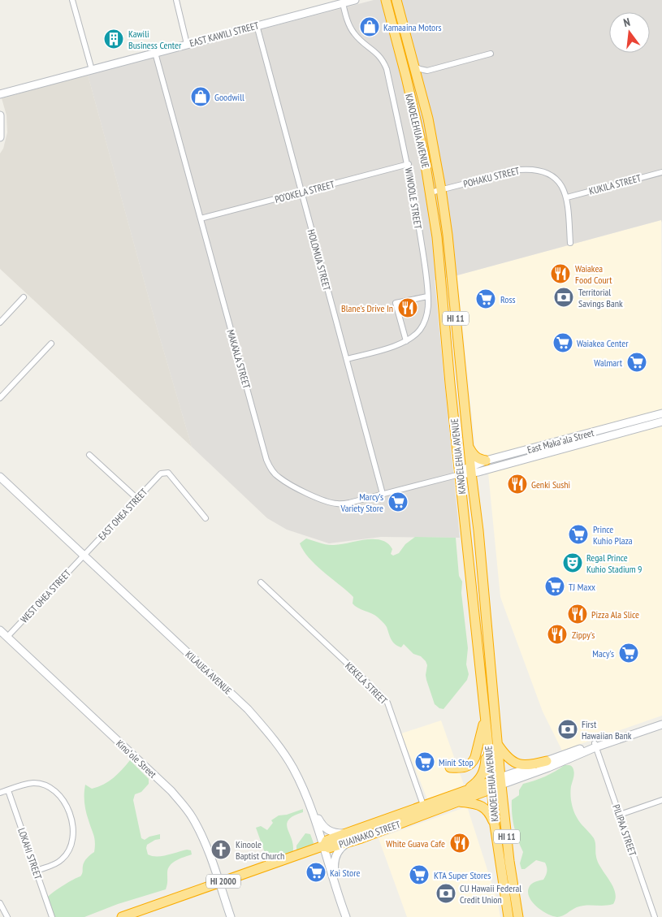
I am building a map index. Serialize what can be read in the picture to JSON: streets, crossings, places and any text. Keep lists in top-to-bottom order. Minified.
{"streets":{"highway":["KANOELEHUA AVENUE","HI 11","PUAINAKO STREET","HI 2000"],"street":["EAST KAWILI STREET","POHAKU STREET","KUKILA STREET","PO‘OKELA STREET","WIWOOLE STREET","HOLOMUA STREET","MAKA‘ALA STREET","East Makaʻala Street","EAST OHEA STREET","WEST OHEA STREET","KILAUEA AVENUE","KEKELA STREET","Kinoʻole Street","PILIPAA STREET","LOKAHI STREET"]},"crossings":[["EAST KAWILI STREET","WIWOOLE STREET"],["EAST KAWILI STREET","HOLOMUA STREET"],["EAST KAWILI STREET","MAKA‘ALA STREET"],["KANOELEHUA AVENUE","POHAKU STREET"],["KANOELEHUA AVENUE","MAKA‘ALA STREET"],["KANOELEHUA AVENUE","East Makaʻala Street"],["KANOELEHUA AVENUE","PUAINAKO STREET"],["POHAKU STREET","KUKILA STREET"],["PO‘OKELA STREET","WIWOOLE STREET"],["PO‘OKELA STREET","HOLOMUA STREET"],["PO‘OKELA STREET","MAKA‘ALA STREET"],["WIWOOLE STREET","HOLOMUA STREET"],["HOLOMUA STREET","MAKA‘ALA STREET"],["MAKA‘ALA STREET","East Makaʻala Street"],["EAST OHEA STREET","WEST OHEA STREET"],["EAST OHEA STREET","KILAUEA AVENUE"],["WEST OHEA STREET","KILAUEA AVENUE"],["WEST OHEA STREET","Kinoʻole Street"],["KILAUEA AVENUE","PUAINAKO STREET"],["KILAUEA AVENUE","HI 2000"],["KEKELA STREET","PUAINAKO STREET"],["Kinoʻole Street","HI 2000"],["PILIPAA STREET","PUAINAKO STREET"],["PUAINAKO STREET","HI 2000"]],"places":{"shop":["Kamaaina Motors","Goodwill"],"building":["Kawili Business Center"],"restaurant":["Waiakea Food Court","Blane's Drive In","Genki Sushi","Pizza Ala Slice","Zippy's","White Guava Cafe"],"bank":["Territorial Savings Bank","First Hawaiian Bank","CU Hawaii Federal Credit Union"],"supermarket":["Ross","Waiakea Center","Walmart","Marcy’s Variety Store","Prince Kuhio Plaza","TJ Maxx","Macy's","Minit Stop","Kai Store","KTA Super Stores"],"theatre":["Regal Prince Kuhio Stadium 9"],"church":["Kinoole Baptist Church"]},"north":"top"}
